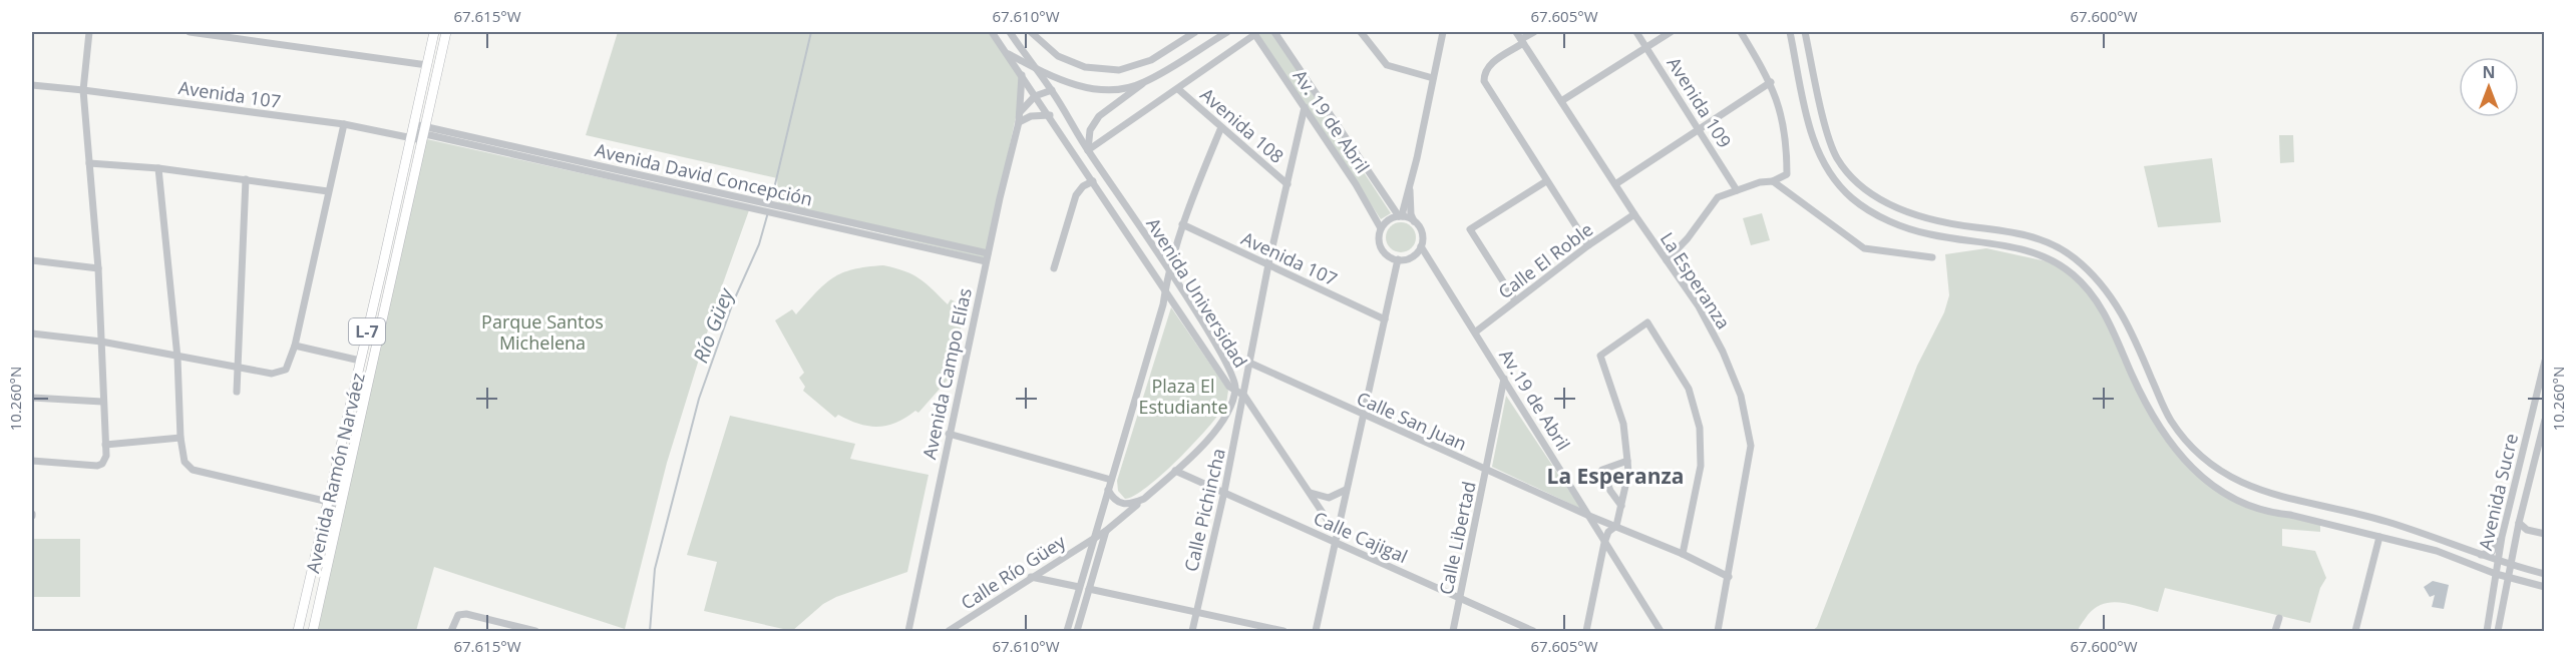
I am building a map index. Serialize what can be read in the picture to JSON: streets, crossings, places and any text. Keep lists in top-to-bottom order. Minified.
{"streets":{"main road":["L-7","Avenida Ramón Narváez"],"street":["Avenida 107","Avenida 109","Av. 19 de Abril","Avenida 108","Avenida David Concepción","Calle El Roble","La Esperanza","Avenida Universidad","Avenida Campo Elías","Av.19 de Abril","Calle San Juan","Avenida Sucre","Calle Pichincha","Calle Cajigal","Calle Libertad","Calle Río Güey"]},"crossings":[["Avenida 107","Avenida David Concepción"],["Avenida 107","Avenida Ramón Narváez"],["Avenida 107","Calle Pichincha"],["Av. 19 de Abril","Av.19 de Abril"],["Av. 19 de Abril","Calle Pichincha"],["Avenida 108","Calle Pichincha"],["Avenida David Concepción","Avenida Campo Elías"],["Avenida David Concepción","Avenida Ramón Narváez"],["Calle El Roble","La Esperanza"],["Calle El Roble","Av.19 de Abril"],["La Esperanza","Calle San Juan"],["Avenida Universidad","Avenida Campo Elías"],["Avenida Universidad","Calle San Juan"],["Avenida Universidad","Calle Río Güey"],["Av.19 de Abril","Calle San Juan"],["Av.19 de Abril","Calle Libertad"],["Calle San Juan","Calle Pichincha"],["Calle San Juan","Calle Libertad"],["Calle Pichincha","Calle Cajigal"],["Calle Cajigal","Calle Libertad"],["Calle Cajigal","Calle Río Güey"]],"districts":["La Esperanza"],"water":["Río Güey"],"parks":["Parque Santos Michelena","Plaza El Estudiante"],"north":"top","coordinates":["67.615°W","67.610°W","67.605°W","67.600°W","10.260°N"]}
